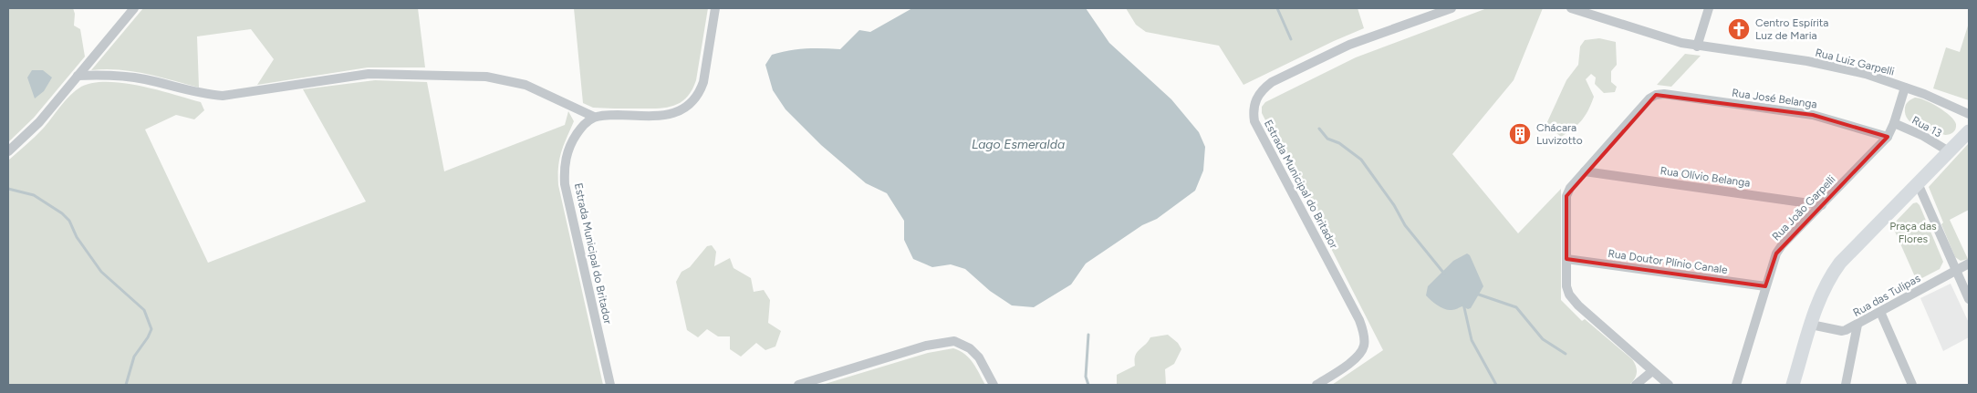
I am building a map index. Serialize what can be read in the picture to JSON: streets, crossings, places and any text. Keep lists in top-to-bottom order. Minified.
{"streets":{"street":["Rua Luiz Garpelli","Rua José Belanga","Rua 13","Rua Olívio Belanga","Estrada Municipal do Britador","Rua João Garpelli","Rua Doutor Plínio Canale","Rua das Tulipas"]},"crossings":[["Rua Luiz Garpelli","Rua João Garpelli"],["Rua José Belanga","Rua Olívio Belanga"],["Rua José Belanga","Rua João Garpelli"],["Rua 13","Rua João Garpelli"],["Rua Olívio Belanga","Rua João Garpelli"],["Rua João Garpelli","Rua Doutor Plínio Canale"]],"water":["Lago Esmeralda"],"parks":["Praça das Flores"],"places":{"church":["Centro Espírita Luz de Maria"],"building":["Chácara Luvizotto"]}}
